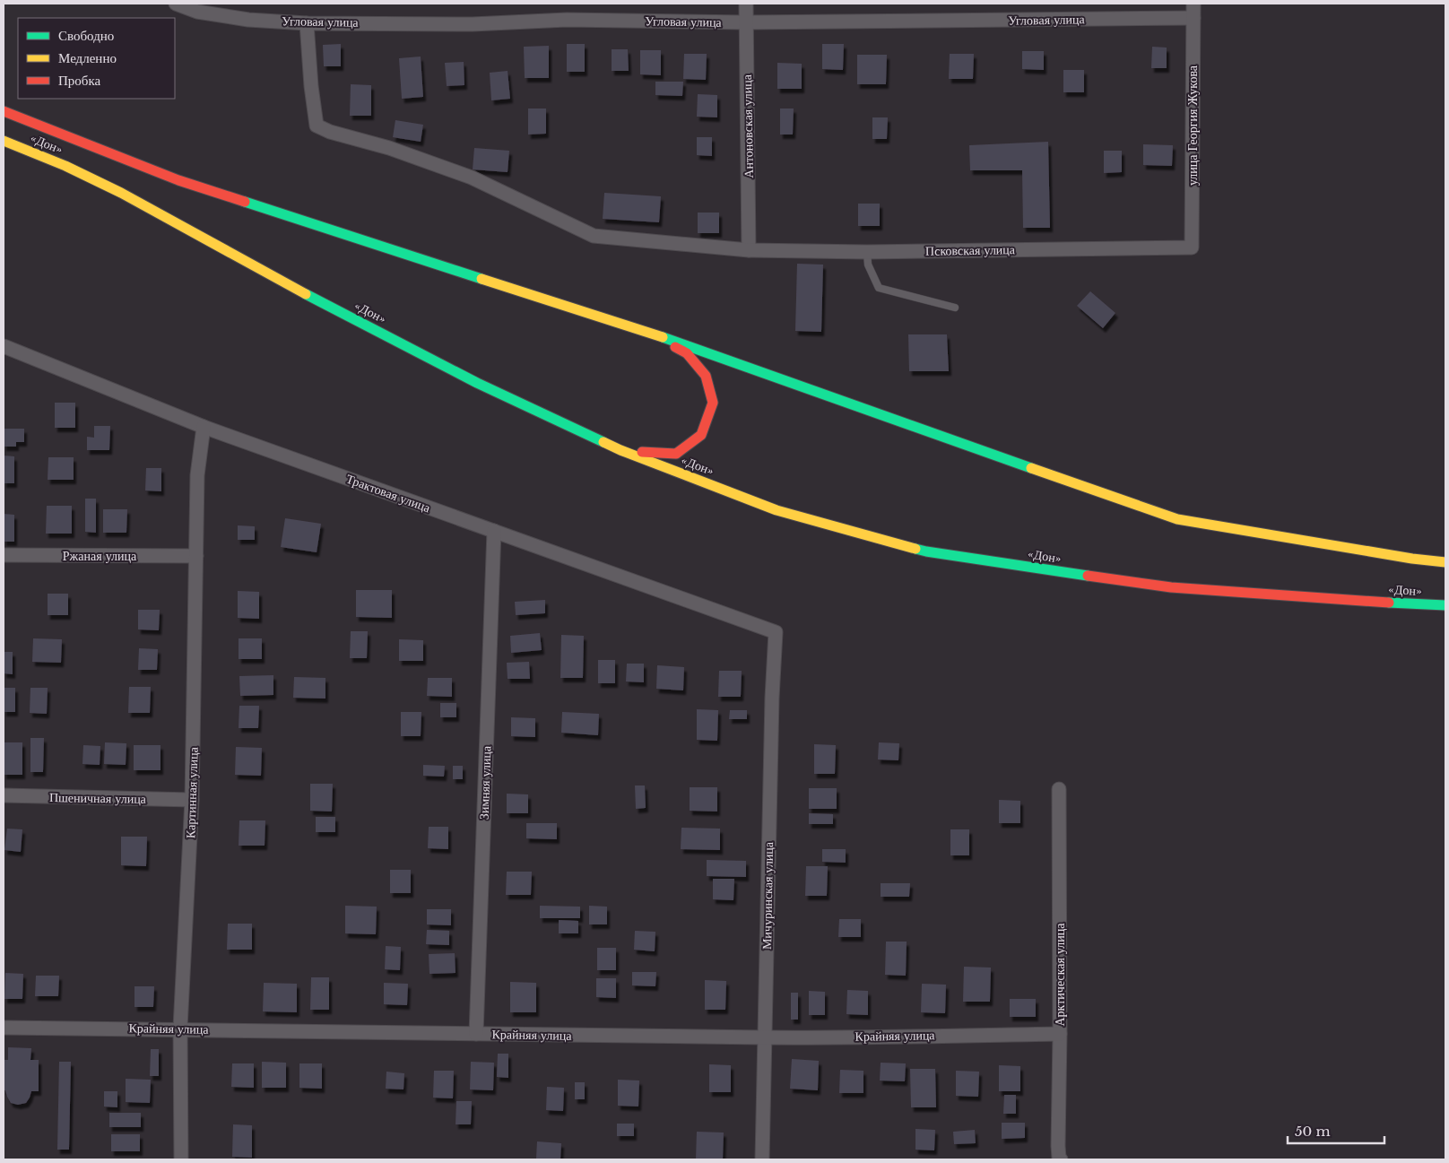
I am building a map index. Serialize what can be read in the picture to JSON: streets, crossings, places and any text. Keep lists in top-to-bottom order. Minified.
{"streets":{"highway":["«Дон»"],"street":["Угловая улица","улица Георгия Жукова","Антоновская улица","Псковская улица","Трактовая улица","Ржаная улица","Зимняя улица","Картинная улица","Пшеничная улица","Мичуринская улица","Арктическая улица","Крайняя улица"]},"crossings":[["Угловая улица","улица Георгия Жукова"],["Угловая улица","Антоновская улица"],["Угловая улица","Псковская улица"],["улица Георгия Жукова","Псковская улица"],["Антоновская улица","Псковская улица"],["Трактовая улица","Зимняя улица"],["Трактовая улица","Картинная улица"],["Трактовая улица","Мичуринская улица"],["Ржаная улица","Картинная улица"],["Зимняя улица","Крайняя улица"],["Картинная улица","Пшеничная улица"],["Картинная улица","Крайняя улица"],["Мичуринская улица","Крайняя улица"],["Арктическая улица","Крайняя улица"]],"legend":["Свободно","Медленно","Пробка"],"scale_bar":"50 m"}
